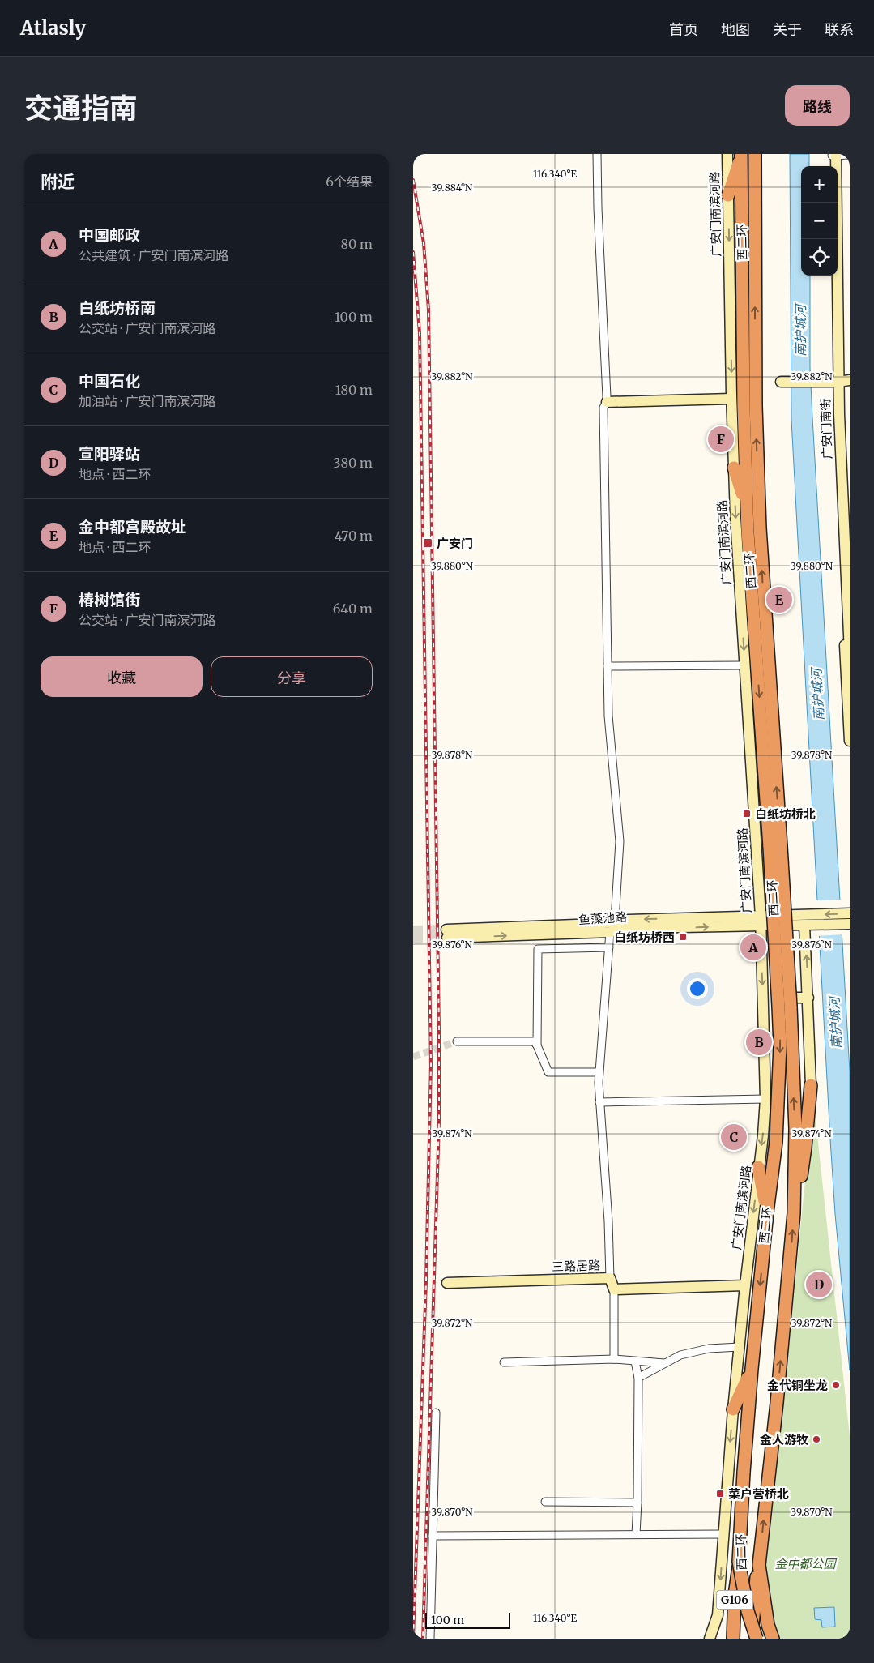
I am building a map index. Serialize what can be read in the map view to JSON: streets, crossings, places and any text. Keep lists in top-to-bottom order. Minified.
{"streets":{"highway":["西二环","G106"],"street":["广安门南滨河路","广安门南街","鱼藻池路","三路居路"]},"crossings":[["广安门南滨河路","鱼藻池路"],["西二环","G106"]],"one_way":["广安门南滨河路"],"water":["南护城河"],"parks":["金中都公园"],"places":{"transit":["广安门","白纸坊桥北","白纸坊桥西","菜户营桥北"],"other":["金代铜坐龙","金人游牧"]},"scale_bar":"100 m","page":{"header":"Atlasly","nav":["首页","地图","关于","联系"],"title":"交通指南","buttons":["路线",["收藏","分享"]],"heading":["附近","6个结果"],"map_buttons":["+","−"],"list":[{"mark":"A","name":"中国邮政","note":"公共建筑 · 广安门南滨河路","value":"80 m"},{"mark":"B","name":"白纸坊桥南","note":"公交站 · 广安门南滨河路","value":"100 m"},{"mark":"C","name":"中国石化","note":"加油站 · 广安门南滨河路","value":"180 m"},{"mark":"D","name":"宣阳驿站","note":"地点 · 西二环","value":"380 m"},{"mark":"E","name":"金中都宫殿故址","note":"地点 · 西二环","value":"470 m"},{"mark":"F","name":"椿树馆街","note":"公交站 · 广安门南滨河路","value":"640 m"}],"pins":["F","E","A","B","C","D"],"scale":"100 m"},"coordinates":["116.340°E","39.884°N","39.882°N","39.880°N","39.878°N","39.876°N","39.874°N","39.872°N","39.870°N"]}
